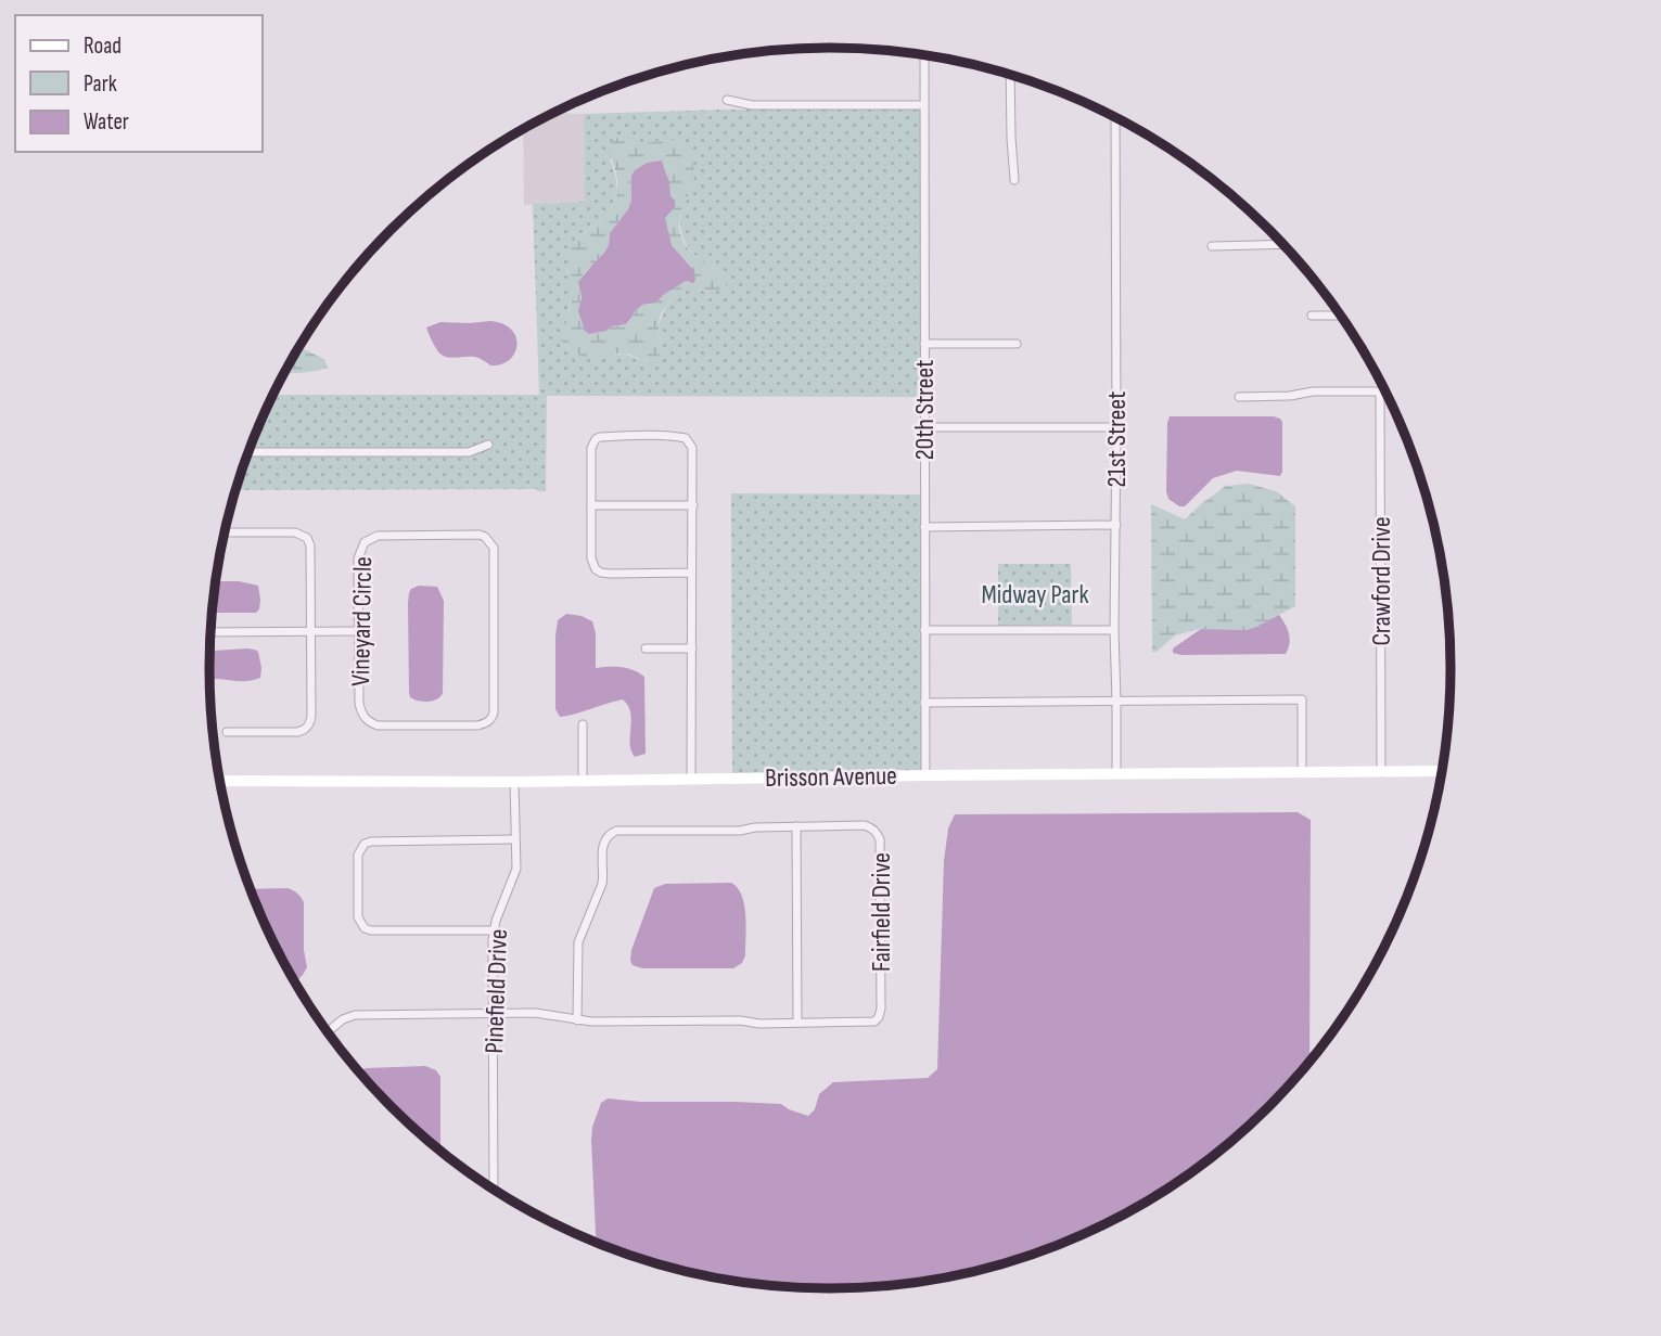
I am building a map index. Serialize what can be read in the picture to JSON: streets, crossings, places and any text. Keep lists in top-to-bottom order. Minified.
{"streets":{"street":["20th Street","21st Street","Crawford Drive","Vineyard Circle","Brisson Avenue","Fairfield Drive","Pinefield Drive"]},"crossings":[["20th Street","Brisson Avenue"],["21st Street","Brisson Avenue"],["Crawford Drive","Brisson Avenue"],["Brisson Avenue","Pinefield Drive"],["Fairfield Drive","Pinefield Drive"]],"parks":["Midway Park"],"legend":["Road","Park","Water"]}
